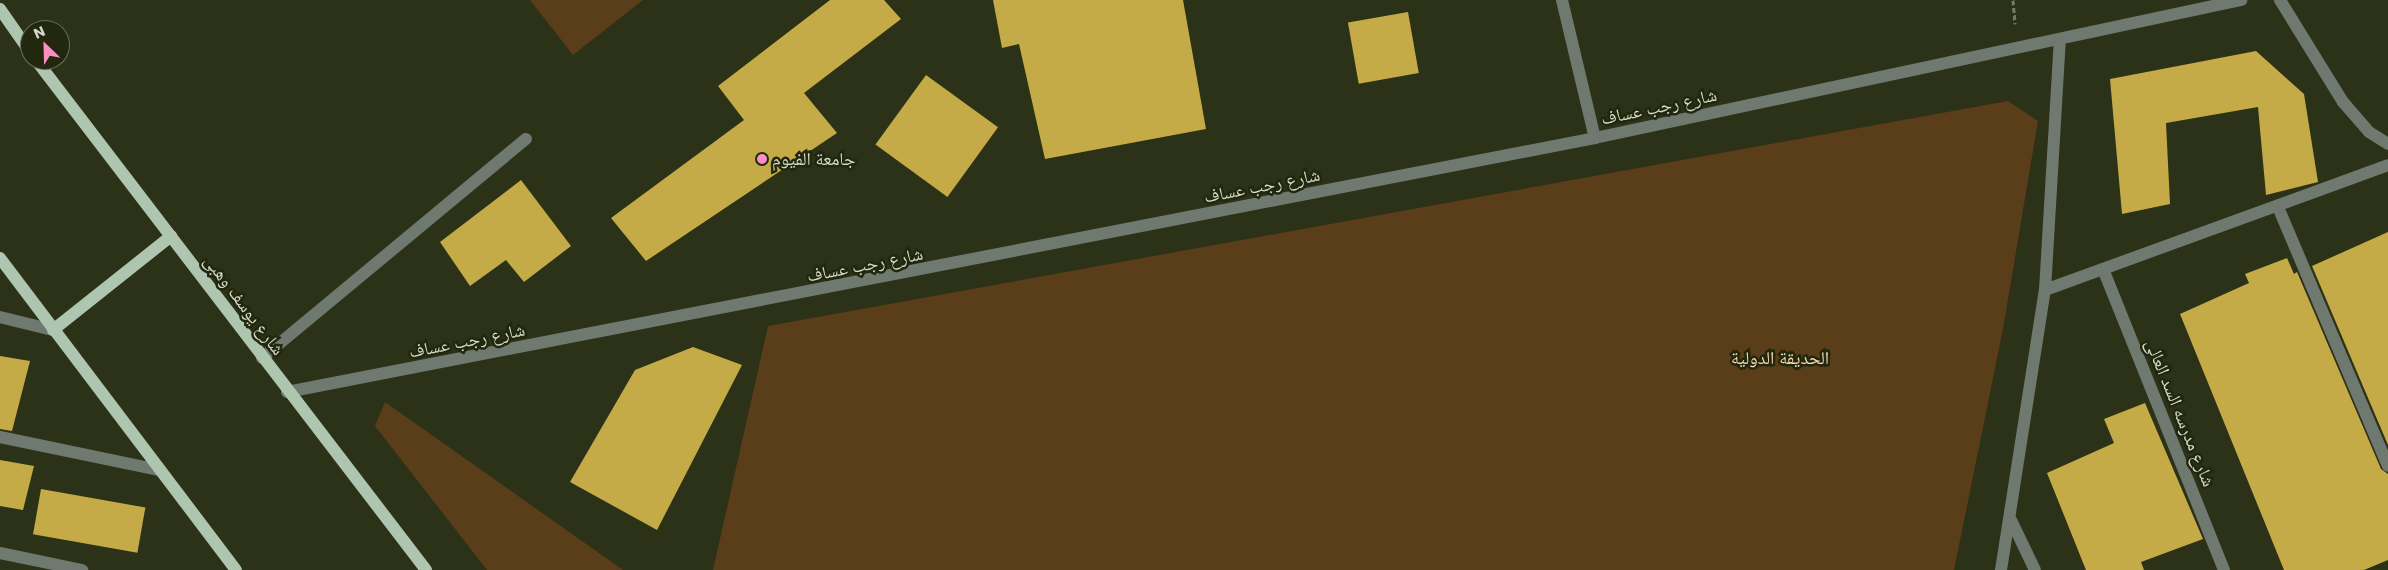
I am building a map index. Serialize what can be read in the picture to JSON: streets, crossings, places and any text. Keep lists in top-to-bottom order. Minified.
{"streets":{"main road":["شارع يوسف وهبى"],"street":["شارع رجب عساف","شارع مدرسه السد العالى"]},"crossings":[["شارع رجب عساف","شارع يوسف وهبى"]],"parks":["الحديقة الدولية"],"places":["جامعة الفيوم"],"north":"top left"}
